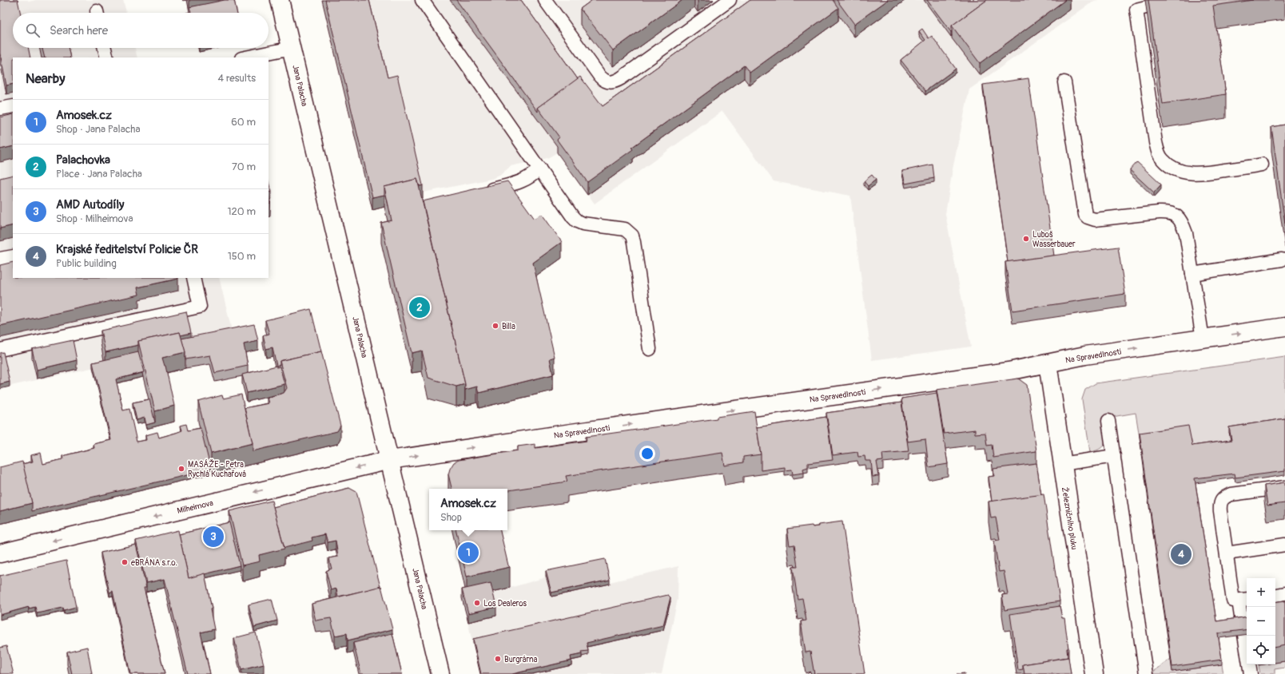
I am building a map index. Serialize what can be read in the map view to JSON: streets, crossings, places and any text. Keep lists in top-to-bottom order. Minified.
{"streets":{"street":["Jana Palacha","Na Spravedlnosti","Milheimova","Železničního pluku"]},"crossings":[["Jana Palacha","Na Spravedlnosti"],["Jana Palacha","Milheimova"],["Na Spravedlnosti","Milheimova"],["Na Spravedlnosti","Železničního pluku"]],"one_way":["Na Spravedlnosti","Milheimova"],"places":["Luboš Wasserbauer","Billa","MASÁŽE - Petra Rychlá Kuchařová","eBRÁNA s.r.o.","Los Dealeros","Burgrárna"],"page":{"search":"Search here","heading":["Nearby","4 results"],"list":[{"mark":"1","name":"Amosek.cz","note":"Shop · Jana Palacha","value":"60 m"},{"mark":"2","name":"Palachovka","note":"Place · Jana Palacha","value":"70 m"},{"mark":"3","name":"AMD Autodíly","note":"Shop · Milheimova","value":"120 m"},{"mark":"4","name":"Krajské ředitelství Policie ČR","note":"Public building","value":"150 m"}],"pins":["2","3","1","4"],"popup":["Amosek.cz","Shop"],"map_buttons":["+","−"]}}
